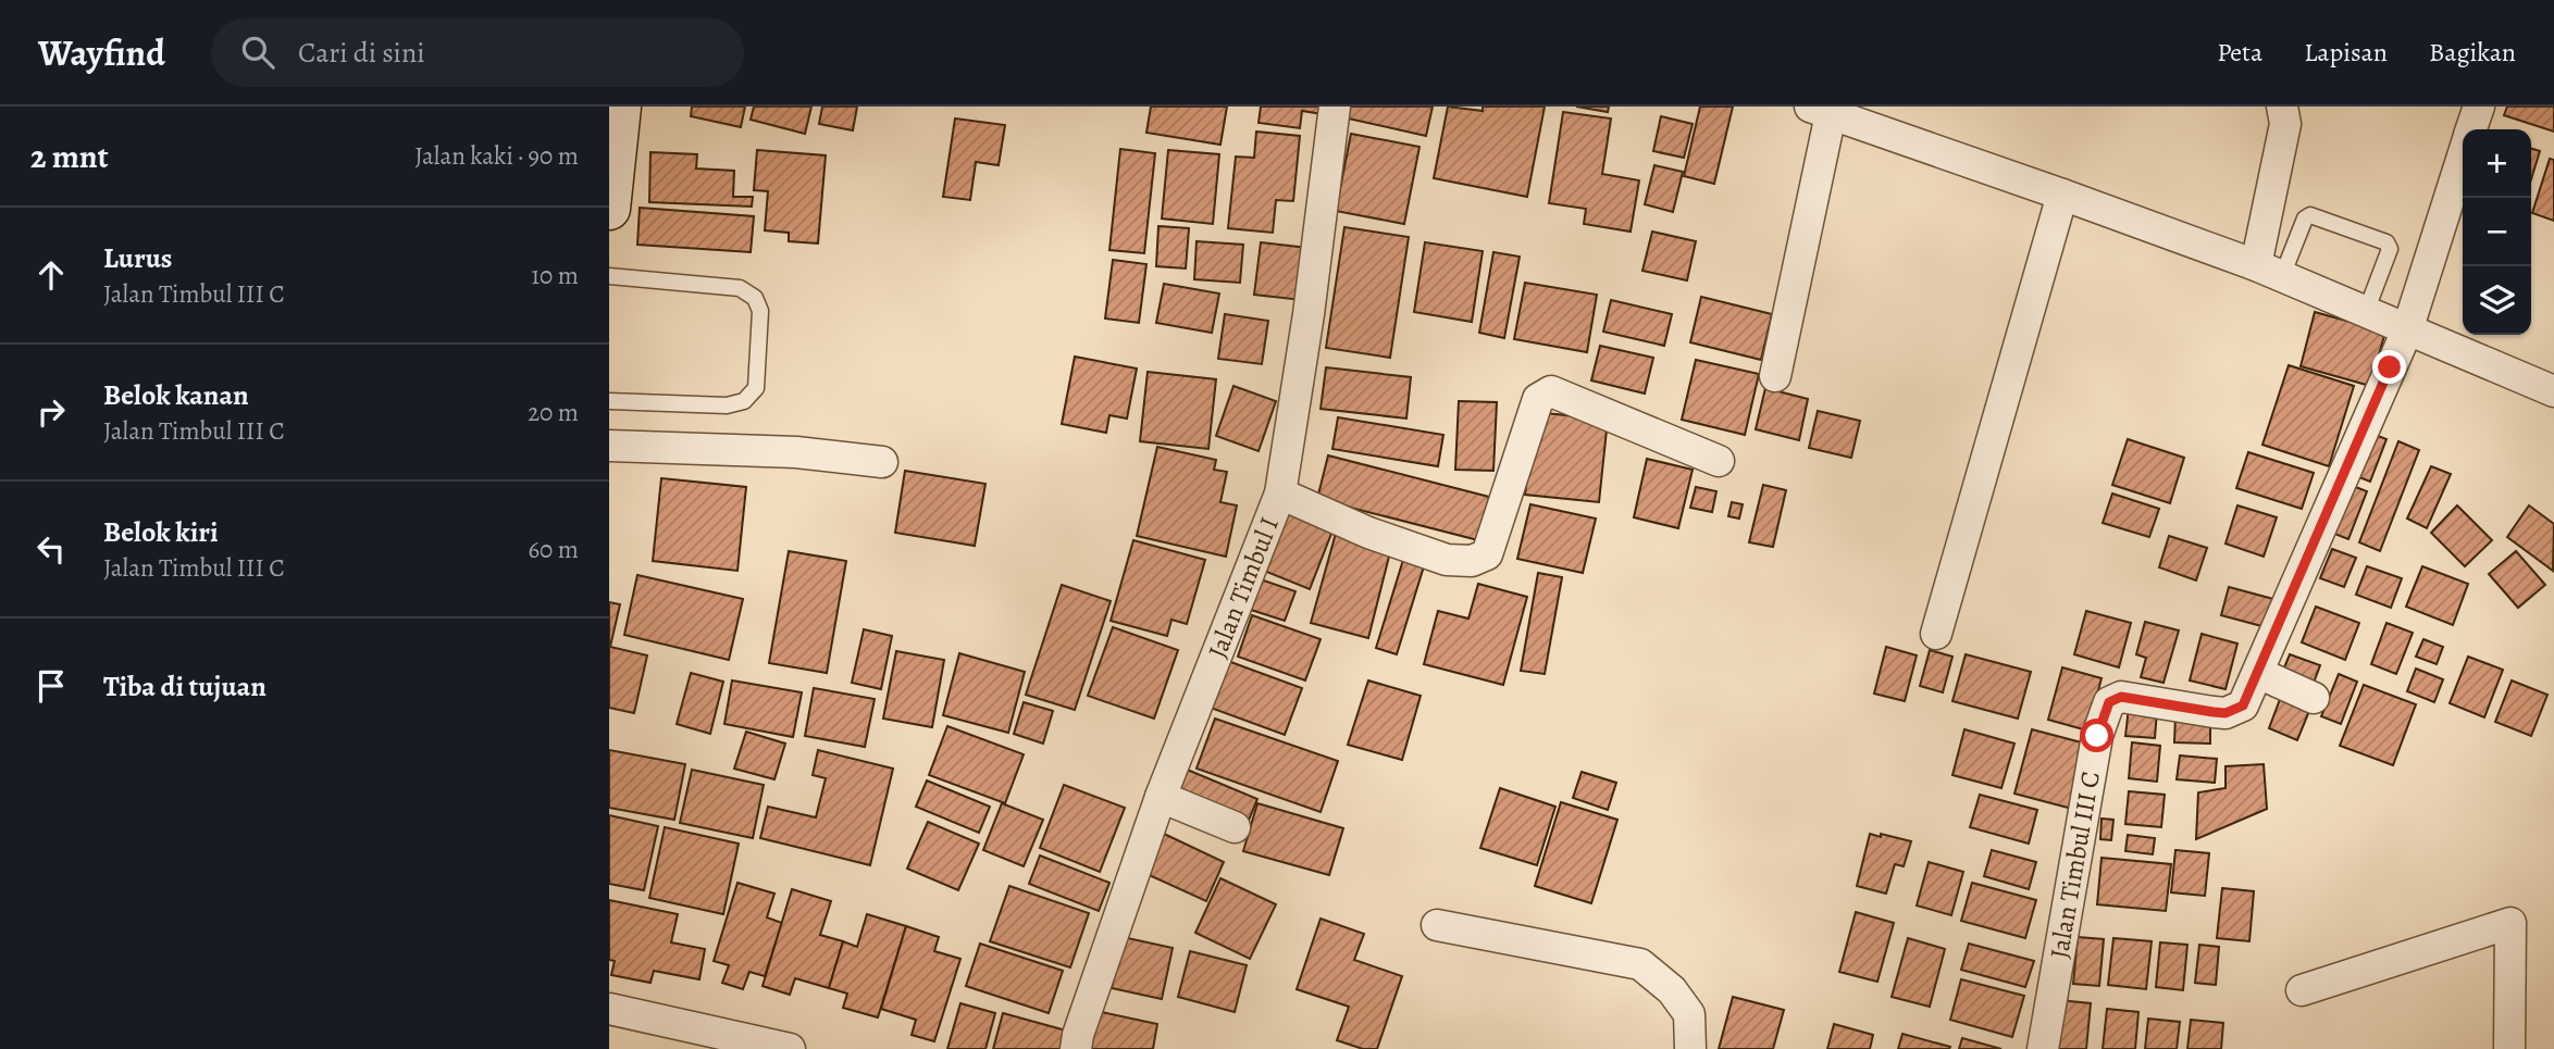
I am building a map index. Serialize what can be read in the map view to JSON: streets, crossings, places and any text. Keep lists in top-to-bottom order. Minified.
{"streets":{"street":["Jalan Timbul I","Jalan Timbul III C"]},"page":{"header":"Wayfind","search":"Cari di sini","nav":["Peta","Lapisan","Bagikan"],"heading":["2 mnt","Jalan kaki · 90 m"],"map_buttons":["+","−"],"list":[["Lurus","Jalan Timbul III C","10 m"],["Belok kanan","Jalan Timbul III C","20 m"],["Belok kiri","Jalan Timbul III C","60 m"],"Tiba di tujuan"]}}
